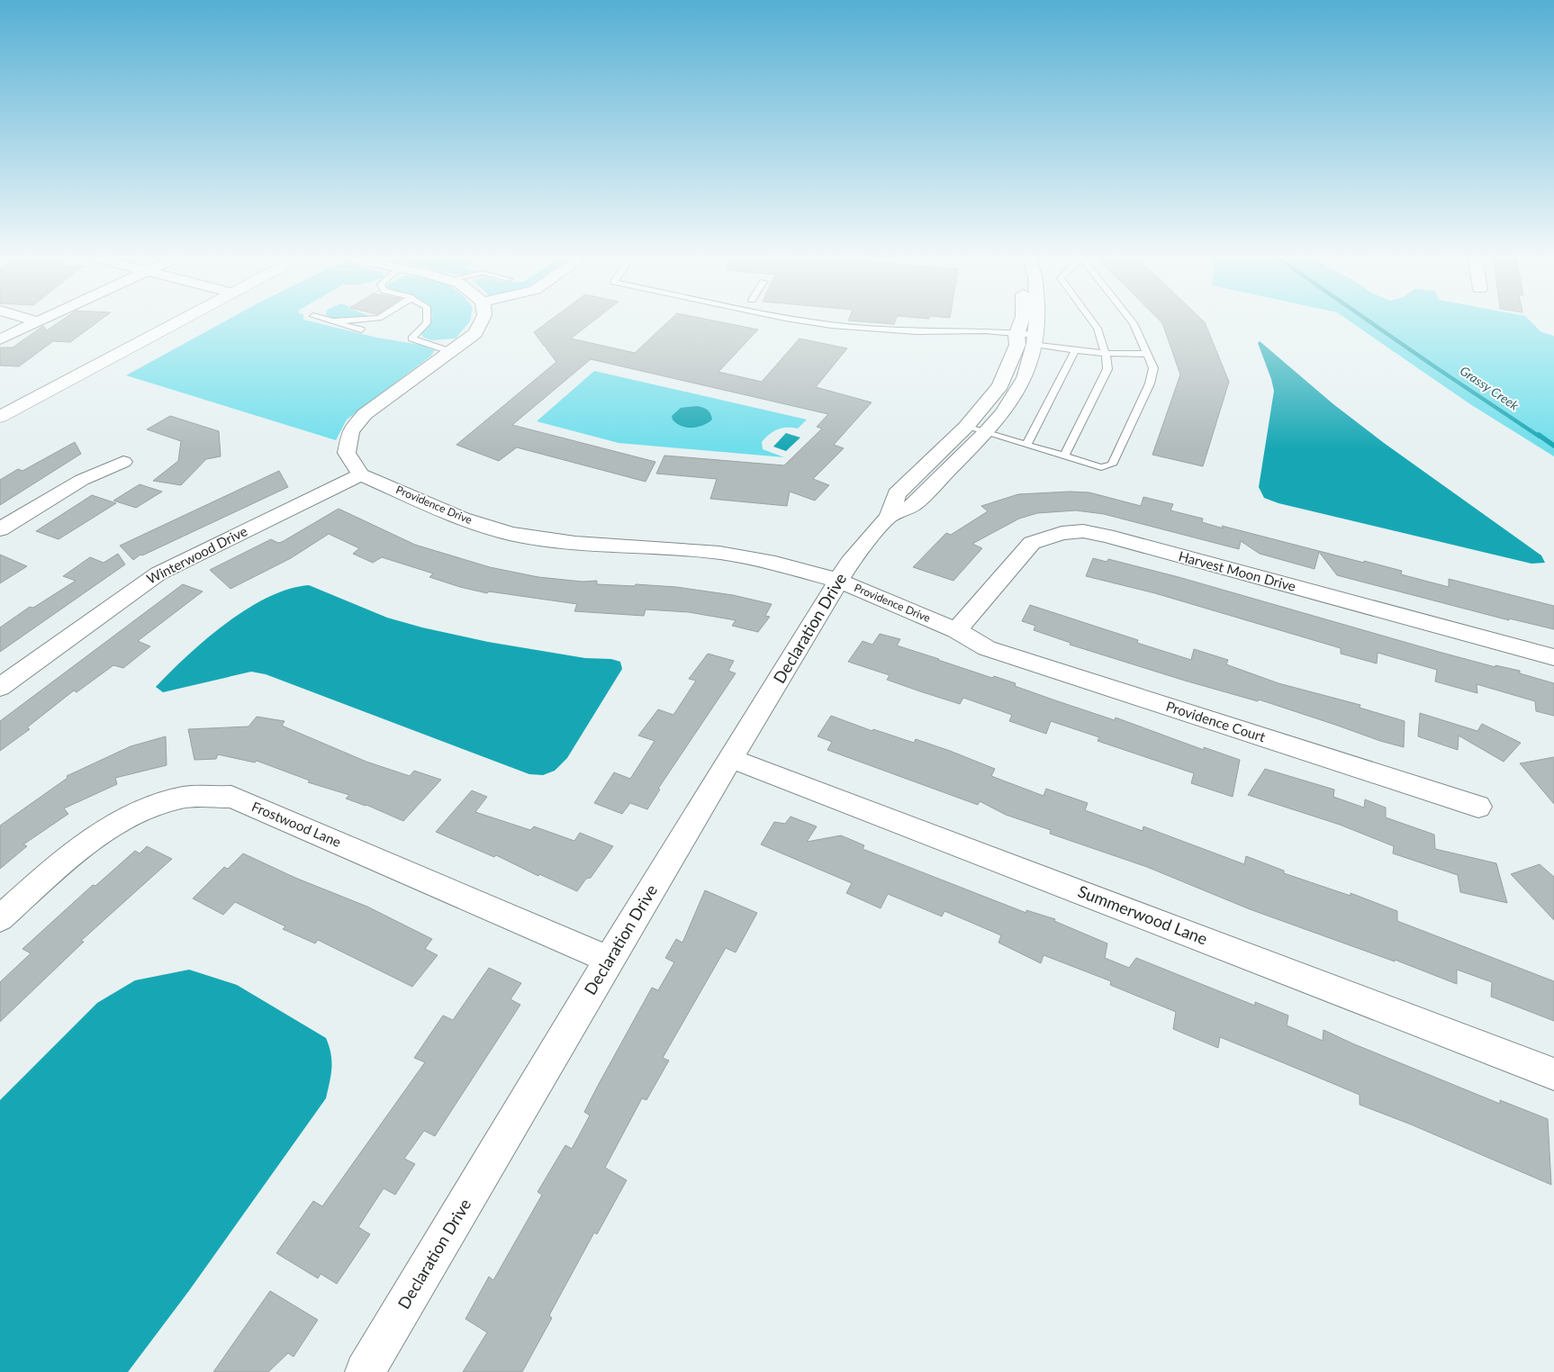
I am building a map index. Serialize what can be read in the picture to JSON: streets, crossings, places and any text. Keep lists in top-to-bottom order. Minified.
{"streets":{"street":["Providence Drive","Winterwood Drive","Harvest Moon Drive","Declaration Drive","Providence Court","Frostwood Lane","Summerwood Lane"]},"crossings":[["Providence Drive","Winterwood Drive"],["Providence Drive","Harvest Moon Drive"],["Providence Drive","Declaration Drive"],["Providence Drive","Providence Court"],["Harvest Moon Drive","Providence Court"],["Declaration Drive","Frostwood Lane"],["Declaration Drive","Summerwood Lane"]],"water":["Grassy Creek"]}
